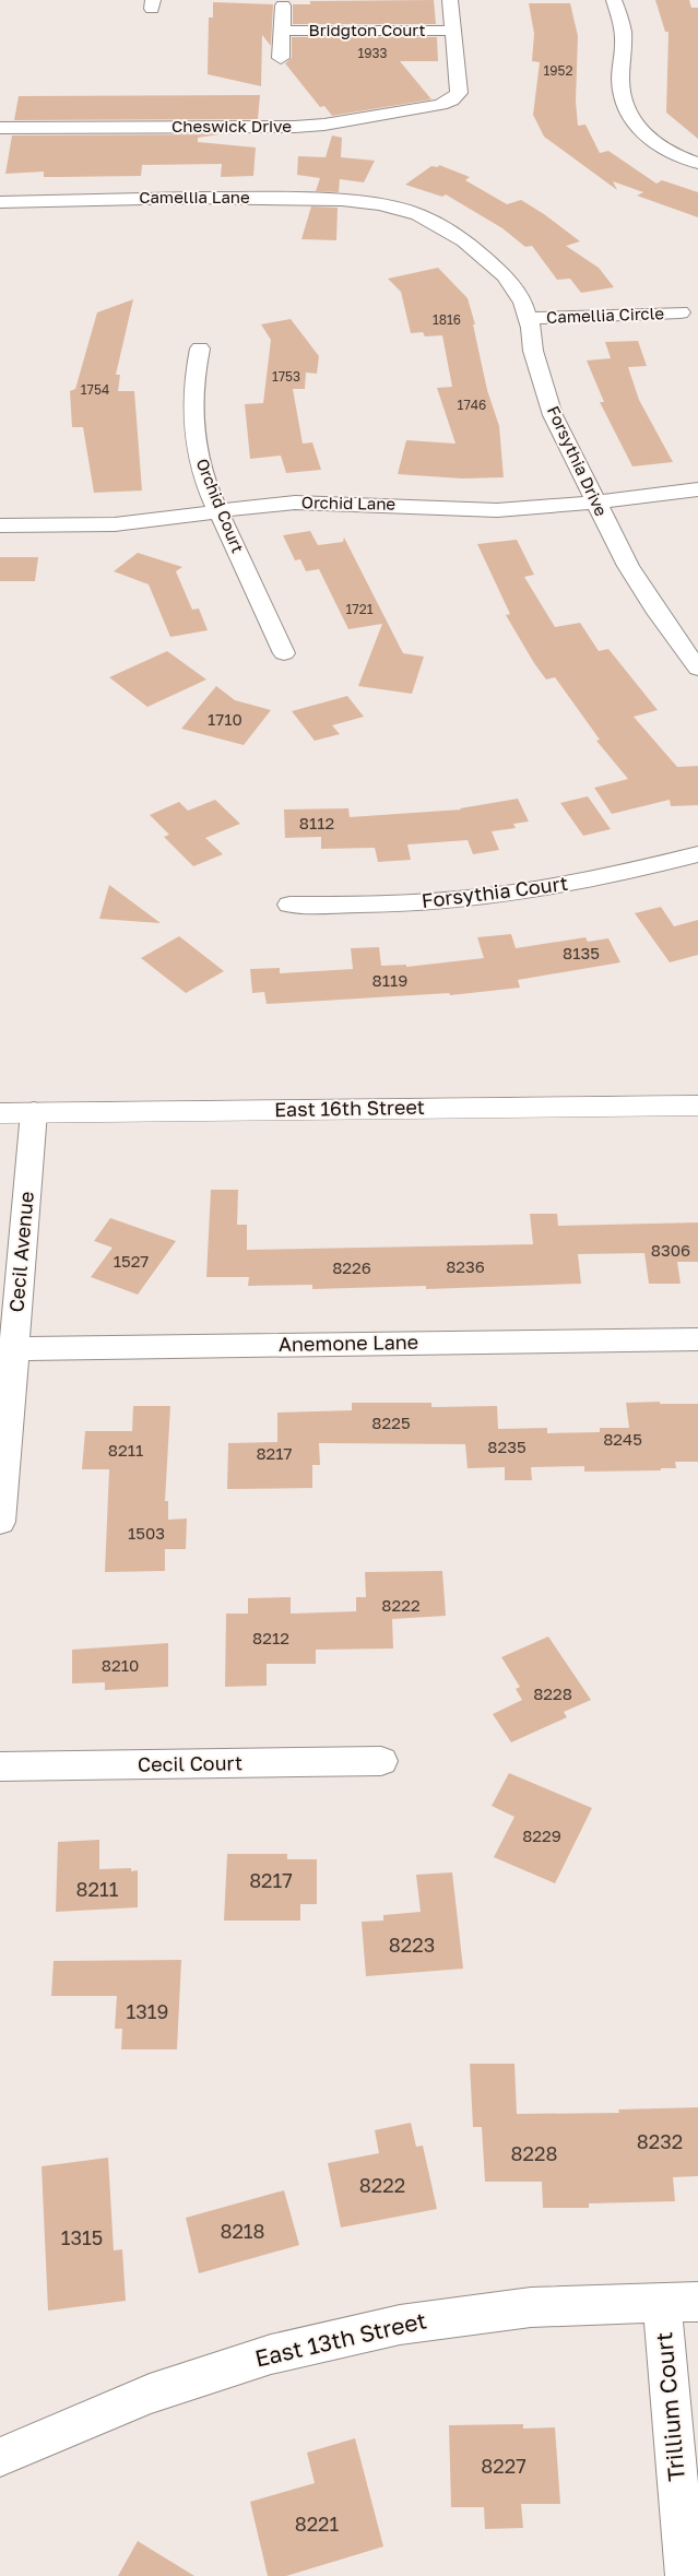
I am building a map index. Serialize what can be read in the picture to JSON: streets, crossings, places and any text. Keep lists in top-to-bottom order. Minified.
{"streets":{"street":["Bridgton Court","Cheswick Drive","Camellia Lane","Camellia Circle","Forsythia Drive","Orchid Lane","Orchid Court","Forsythia Court","East 16th Street","Cecil Avenue","Anemone Lane","Cecil Court","East 13th Street","Trillium Court"]},"crossings":[["Bridgton Court","Cheswick Drive"],["Camellia Lane","Forsythia Drive"],["Camellia Circle","Forsythia Drive"],["Forsythia Drive","Orchid Lane"],["Orchid Lane","Orchid Court"],["East 16th Street","Cecil Avenue"],["Cecil Avenue","Anemone Lane"],["East 13th Street","Trillium Court"]],"house_numbers":["1933","1952","1816","1753","1754","1746","1721","1710","8112","8135","8119","8306","1527","8236","8226","8225","8245","8235","8211","8217","1503","8222","8212","8210","8228","8229","8217","8211","8223","1319","8232","8228","8222","8218","1315","8227","8221"]}
